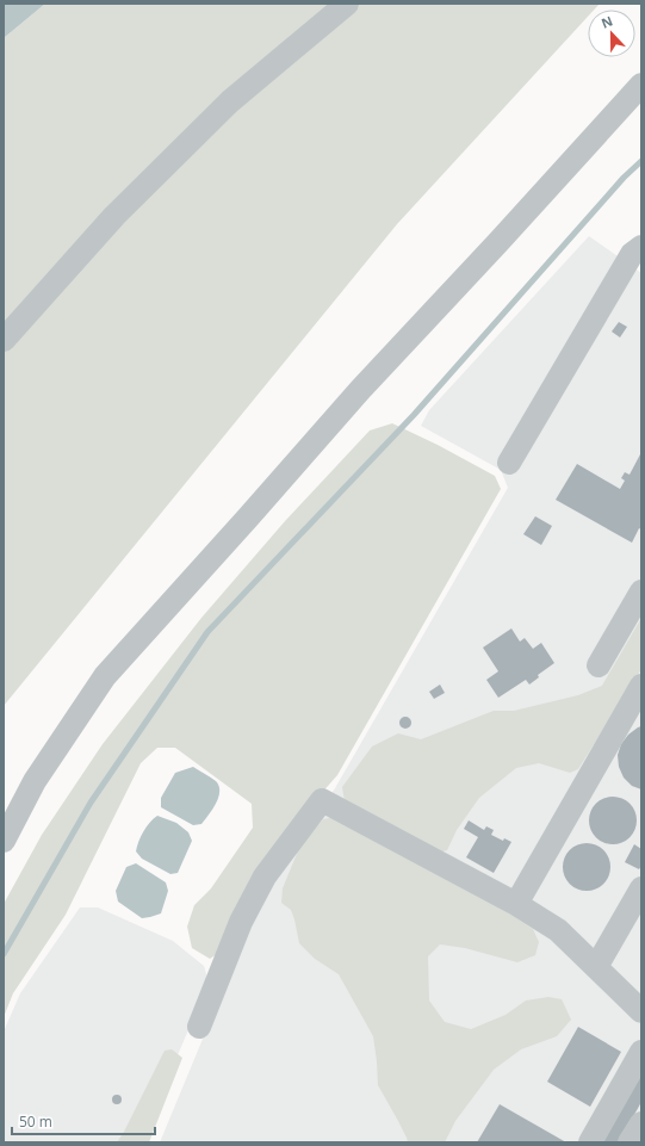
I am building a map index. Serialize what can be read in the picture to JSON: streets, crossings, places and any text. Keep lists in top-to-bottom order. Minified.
{"scale_bar":"50 m","north":"top"}
